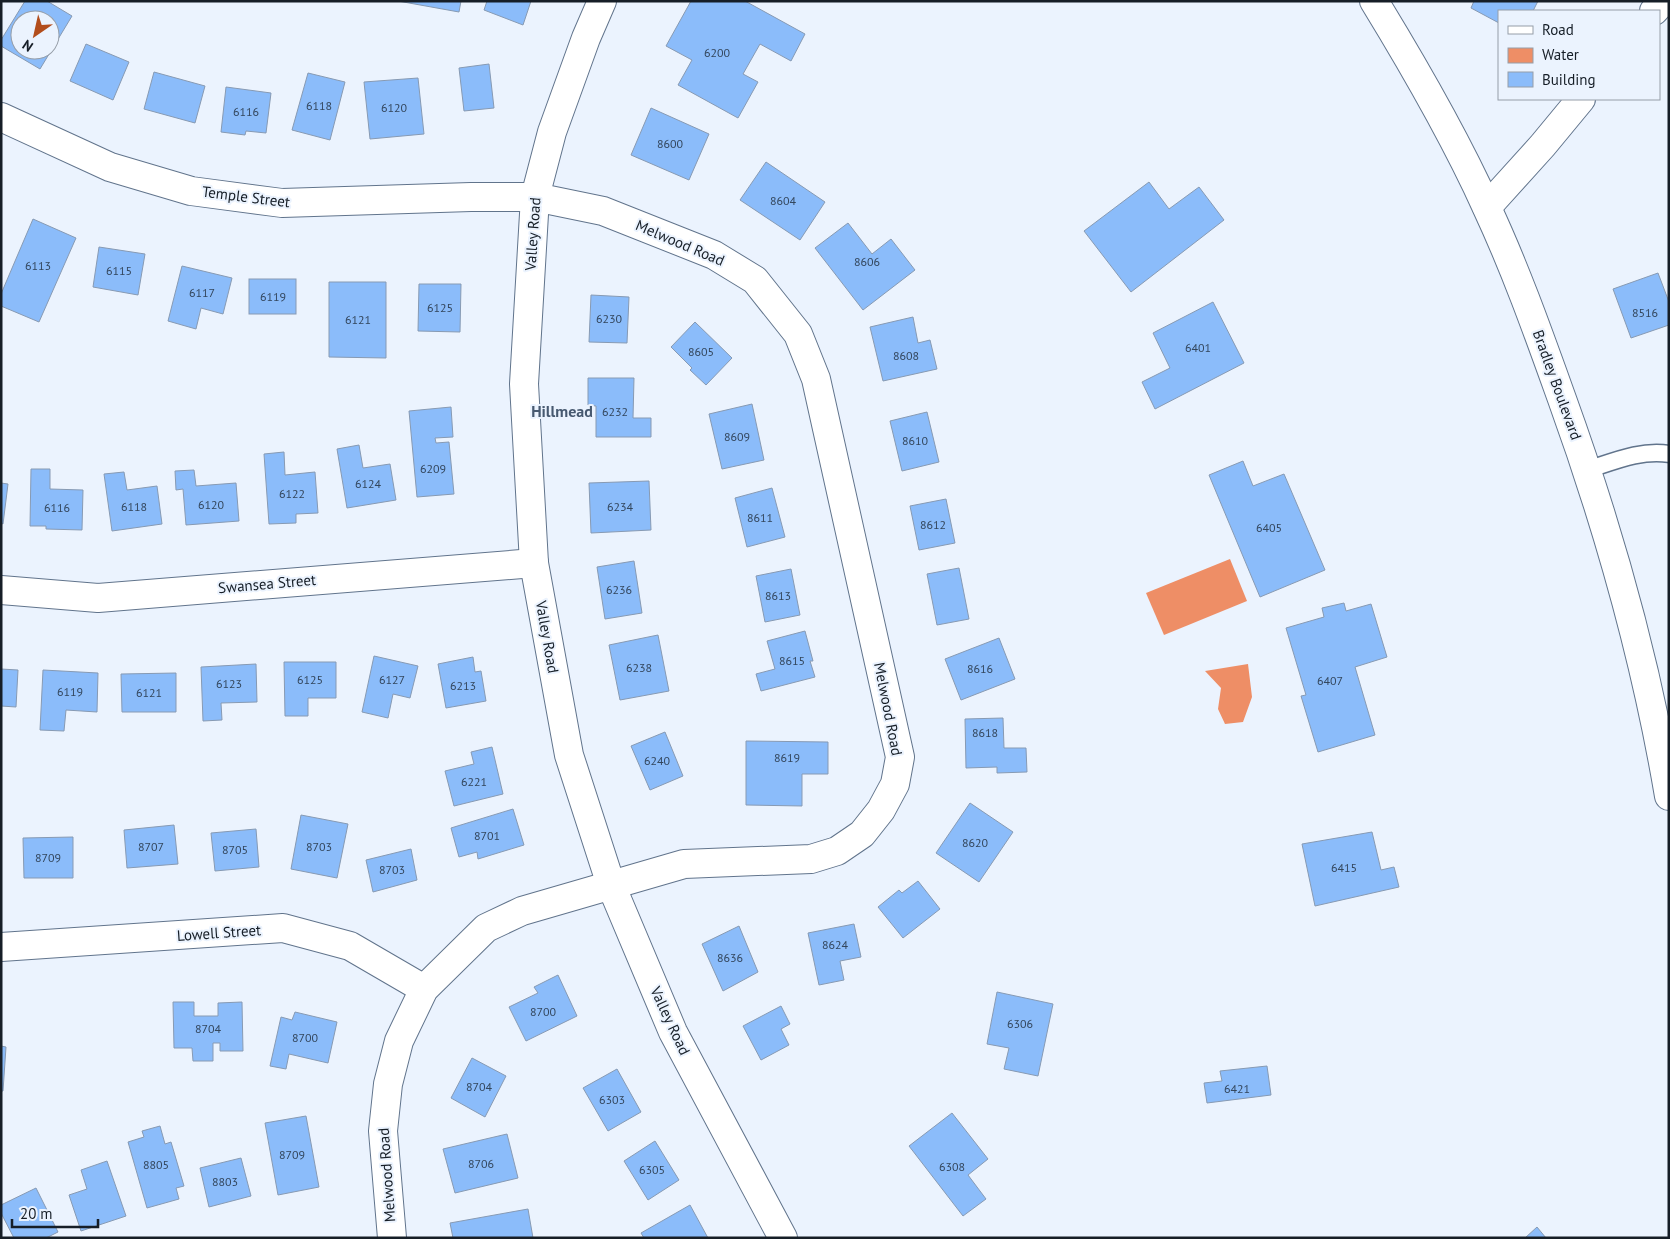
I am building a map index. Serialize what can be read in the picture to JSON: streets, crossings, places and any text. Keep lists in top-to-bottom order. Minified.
{"streets":{"street":["Temple Street","Valley Road","Melwood Road","Bradley Boulevard","Swansea Street","Lowell Street"]},"crossings":[["Temple Street","Valley Road"],["Temple Street","Melwood Road"],["Valley Road","Melwood Road"],["Valley Road","Swansea Street"],["Melwood Road","Lowell Street"]],"districts":["Hillmead"],"house_numbers":["6200","6118","6120","6116","8600","8604","8606","6113","6115","6117","6119","6125","8516","6230","6121","6401","8605","8608","6232","8609","8610","6209","6124","6122","6120","6118","6234","6116","8611","8612","6405","6236","8613","8615","6238","8616","6125","6127","6407","6123","6213","6119","6121","8618","8619","6240","6221","8701","8620","8707","8703","8705","8709","6415","8703","8624","8636","8700","6306","8704","8700","8704","6421","6303","8709","8706","8805","6308","6305","8803"],"legend":["Road","Water","Building"],"scale_bar":"20 m","north":"bottom left"}
